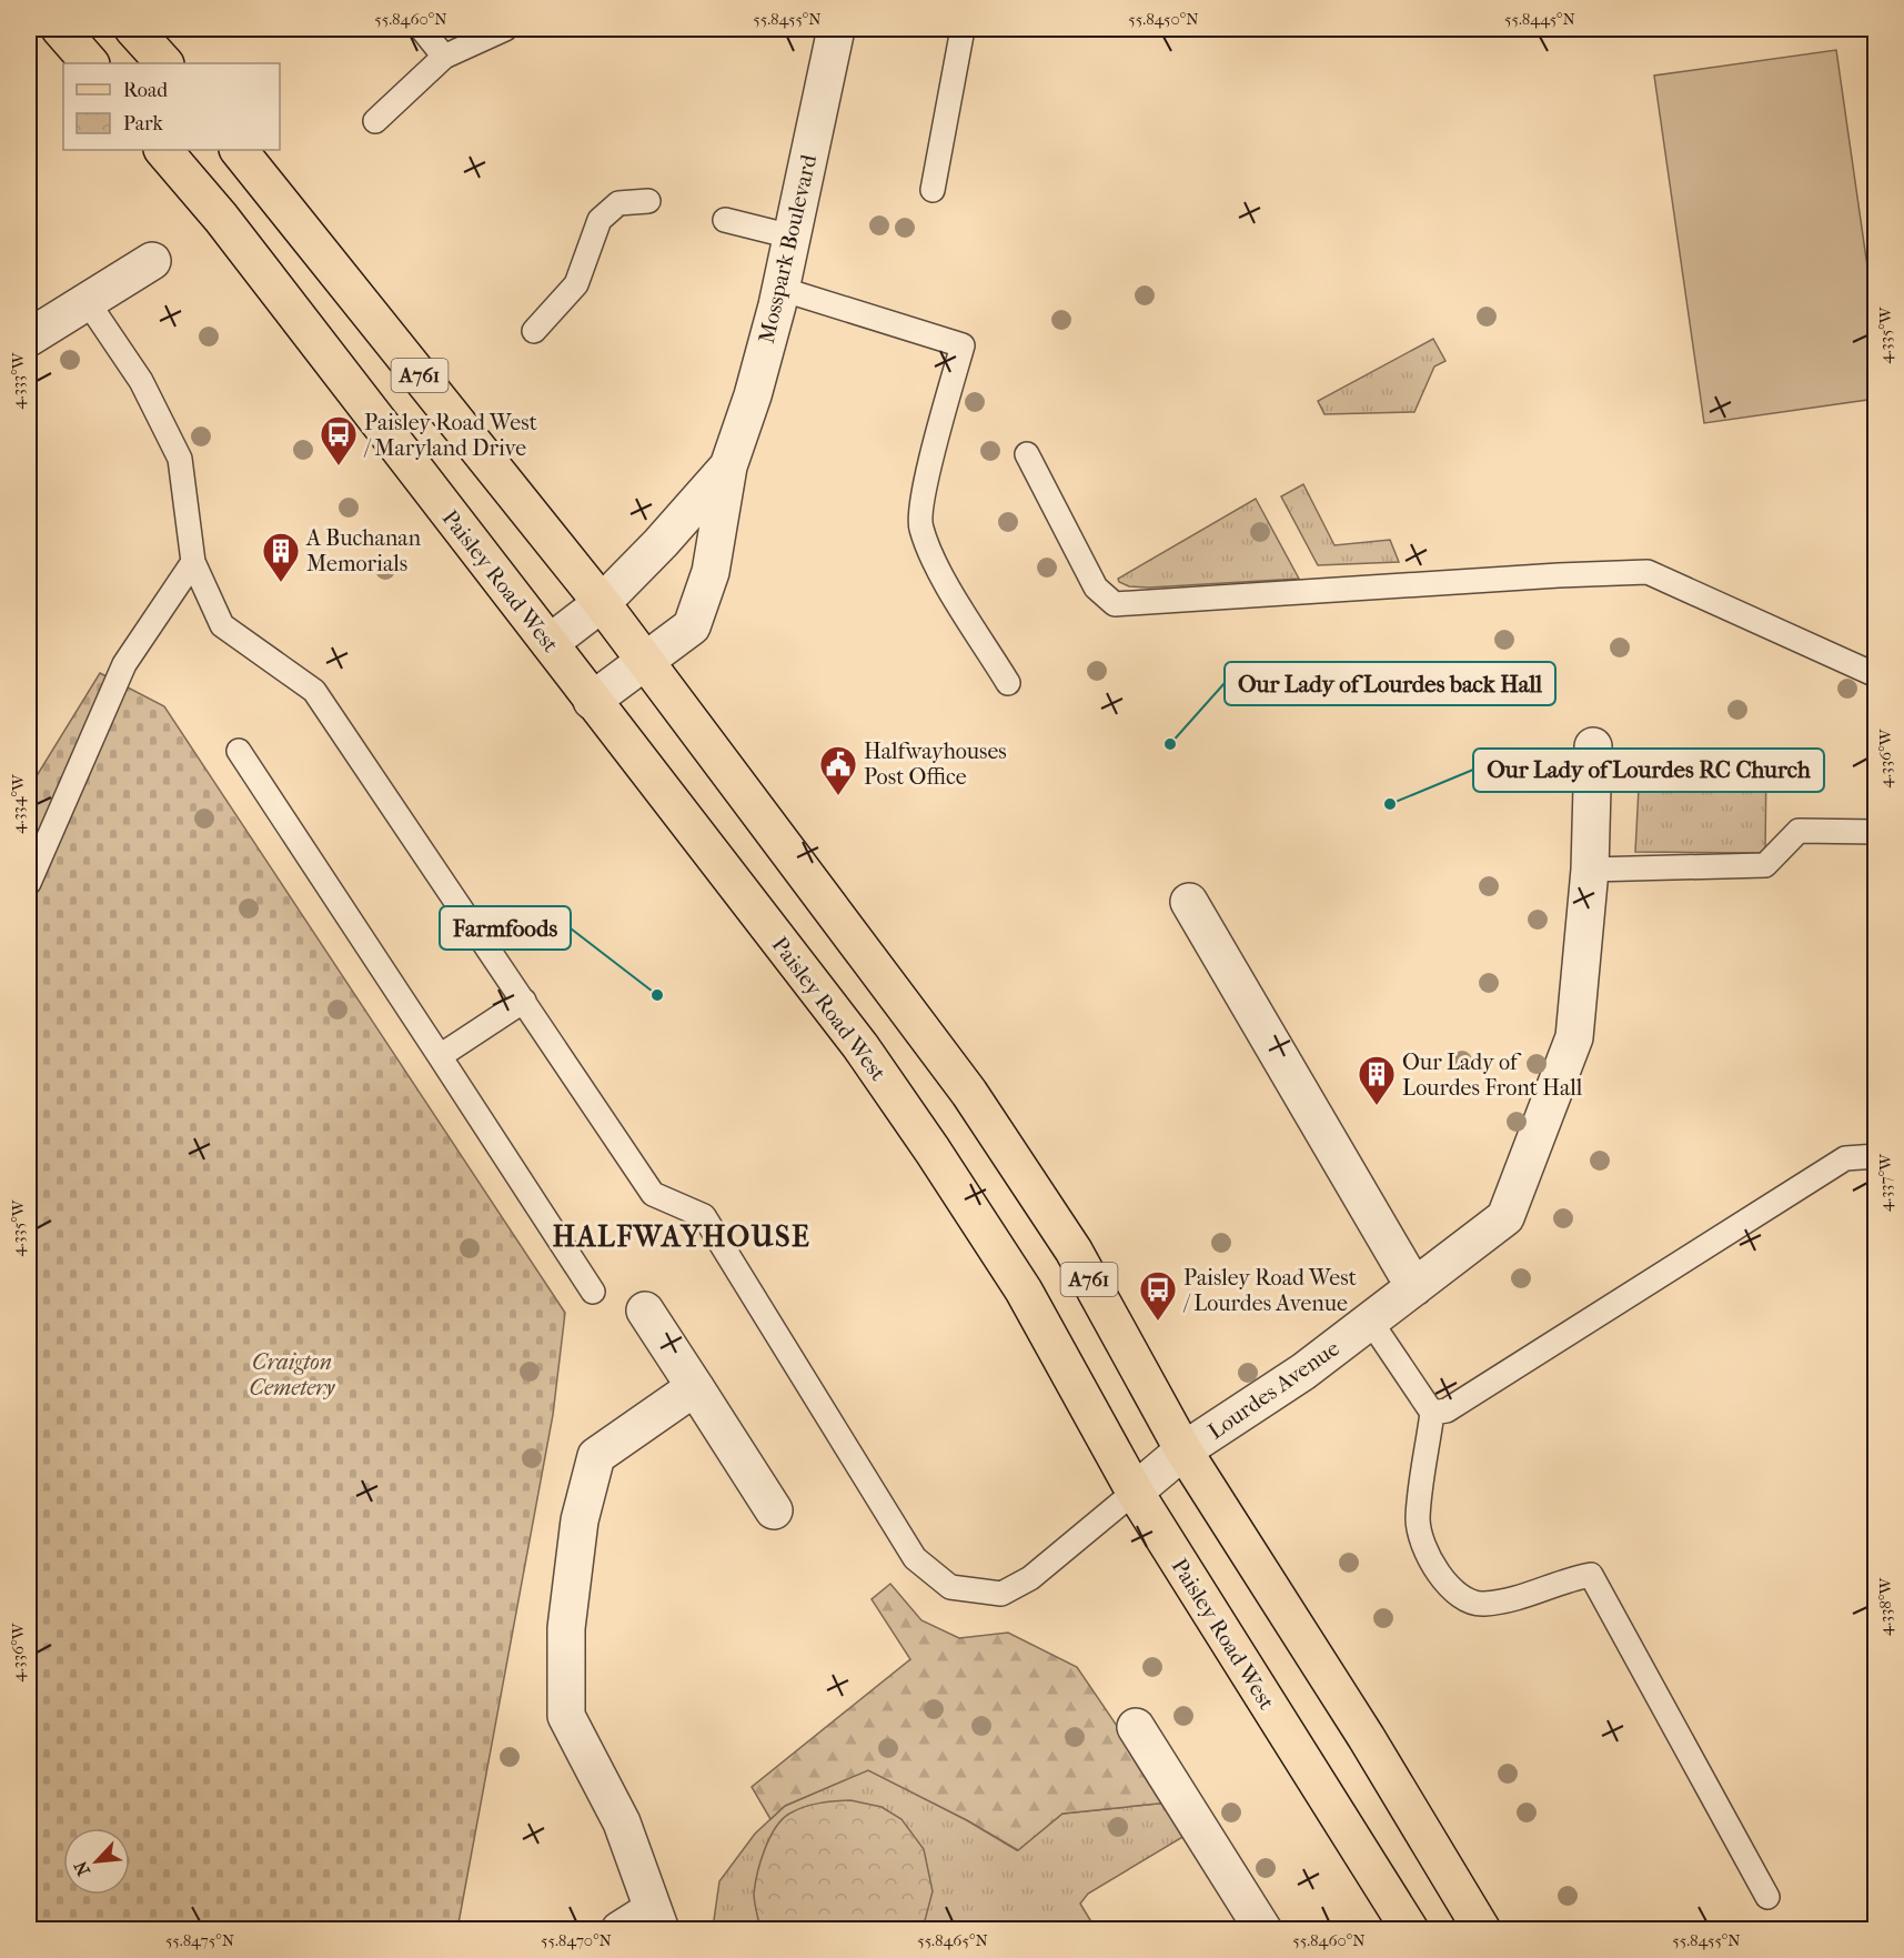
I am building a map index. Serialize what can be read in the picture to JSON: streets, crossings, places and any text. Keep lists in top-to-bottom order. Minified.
{"streets":{"main road":["A761","Paisley Road West"],"street":["Mosspark Boulevard","Lourdes Avenue"]},"crossings":[["Mosspark Boulevard","A761"],["Mosspark Boulevard","Paisley Road West"],["A761","Lourdes Avenue"],["Paisley Road West","Lourdes Avenue"]],"districts":["HALFWAYHOUSE"],"parks":["Craigton Cemetery"],"places":{"bus stop":["Paisley Road West / Maryland Drive","Paisley Road West / Lourdes Avenue"],"building":["A Buchanan Memorials","Our Lady of Lourdes Front Hall"],"other":["Our Lady of Lourdes back Hall","Our Lady of Lourdes RC Church","Farmfoods"],"public building":["Halfwayhouses Post Office"]},"legend":["Road","Park"],"north":"bottom left","coordinates":["55.8460°N","55.8455°N","55.8450°N","55.8445°N","4.335°W","4.333°W","4.336°W","4.334°W","4.337°W","4.338°W","55.8475°N","55.8470°N","55.8465°N"]}
